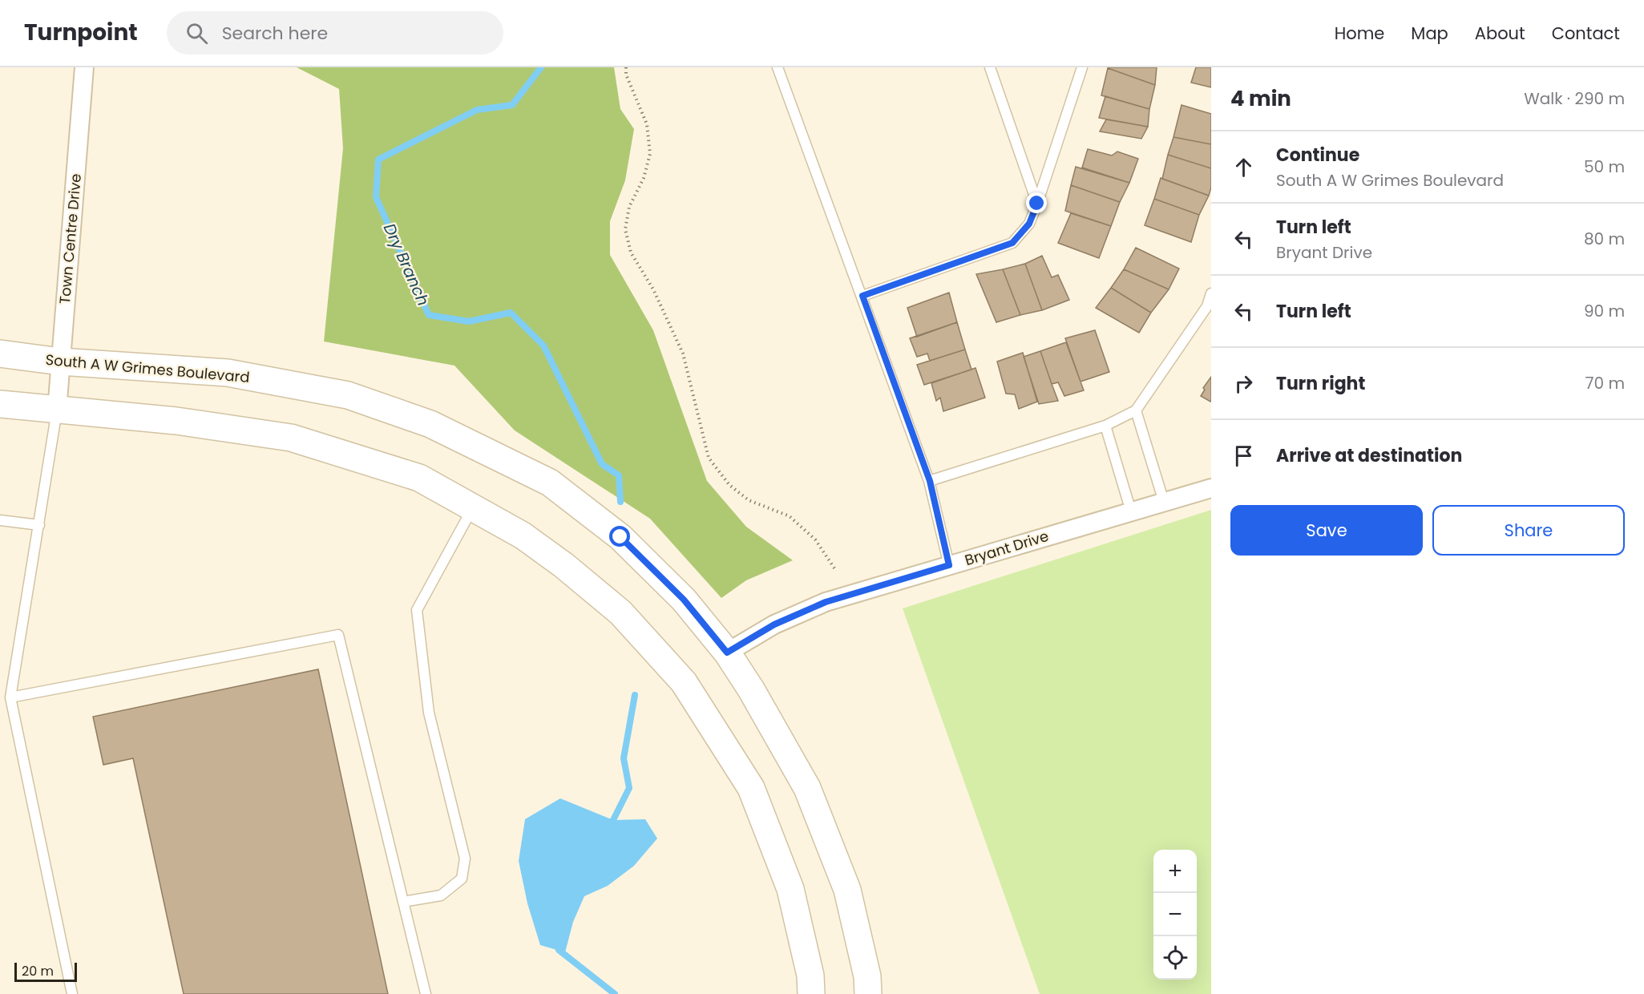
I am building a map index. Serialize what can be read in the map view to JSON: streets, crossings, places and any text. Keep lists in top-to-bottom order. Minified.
{"streets":{"main road":["South A W Grimes Boulevard"],"street":["Town Centre Drive","Bryant Drive"]},"crossings":[["Town Centre Drive","South A W Grimes Boulevard"],["South A W Grimes Boulevard","Bryant Drive"]],"water":["Dry Branch"],"scale_bar":"20 m","page":{"header":"Turnpoint","search":"Search here","nav":["Home","Map","About","Contact"],"heading":["4 min","Walk · 290 m"],"list":[["Continue","South A W Grimes Boulevard","50 m"],["Turn left","Bryant Drive","80 m"],["Turn left","90 m"],["Turn right","70 m"],"Arrive at destination"],"buttons":["Save","Share"],"map_buttons":["+","−"],"scale":"20 m"}}
